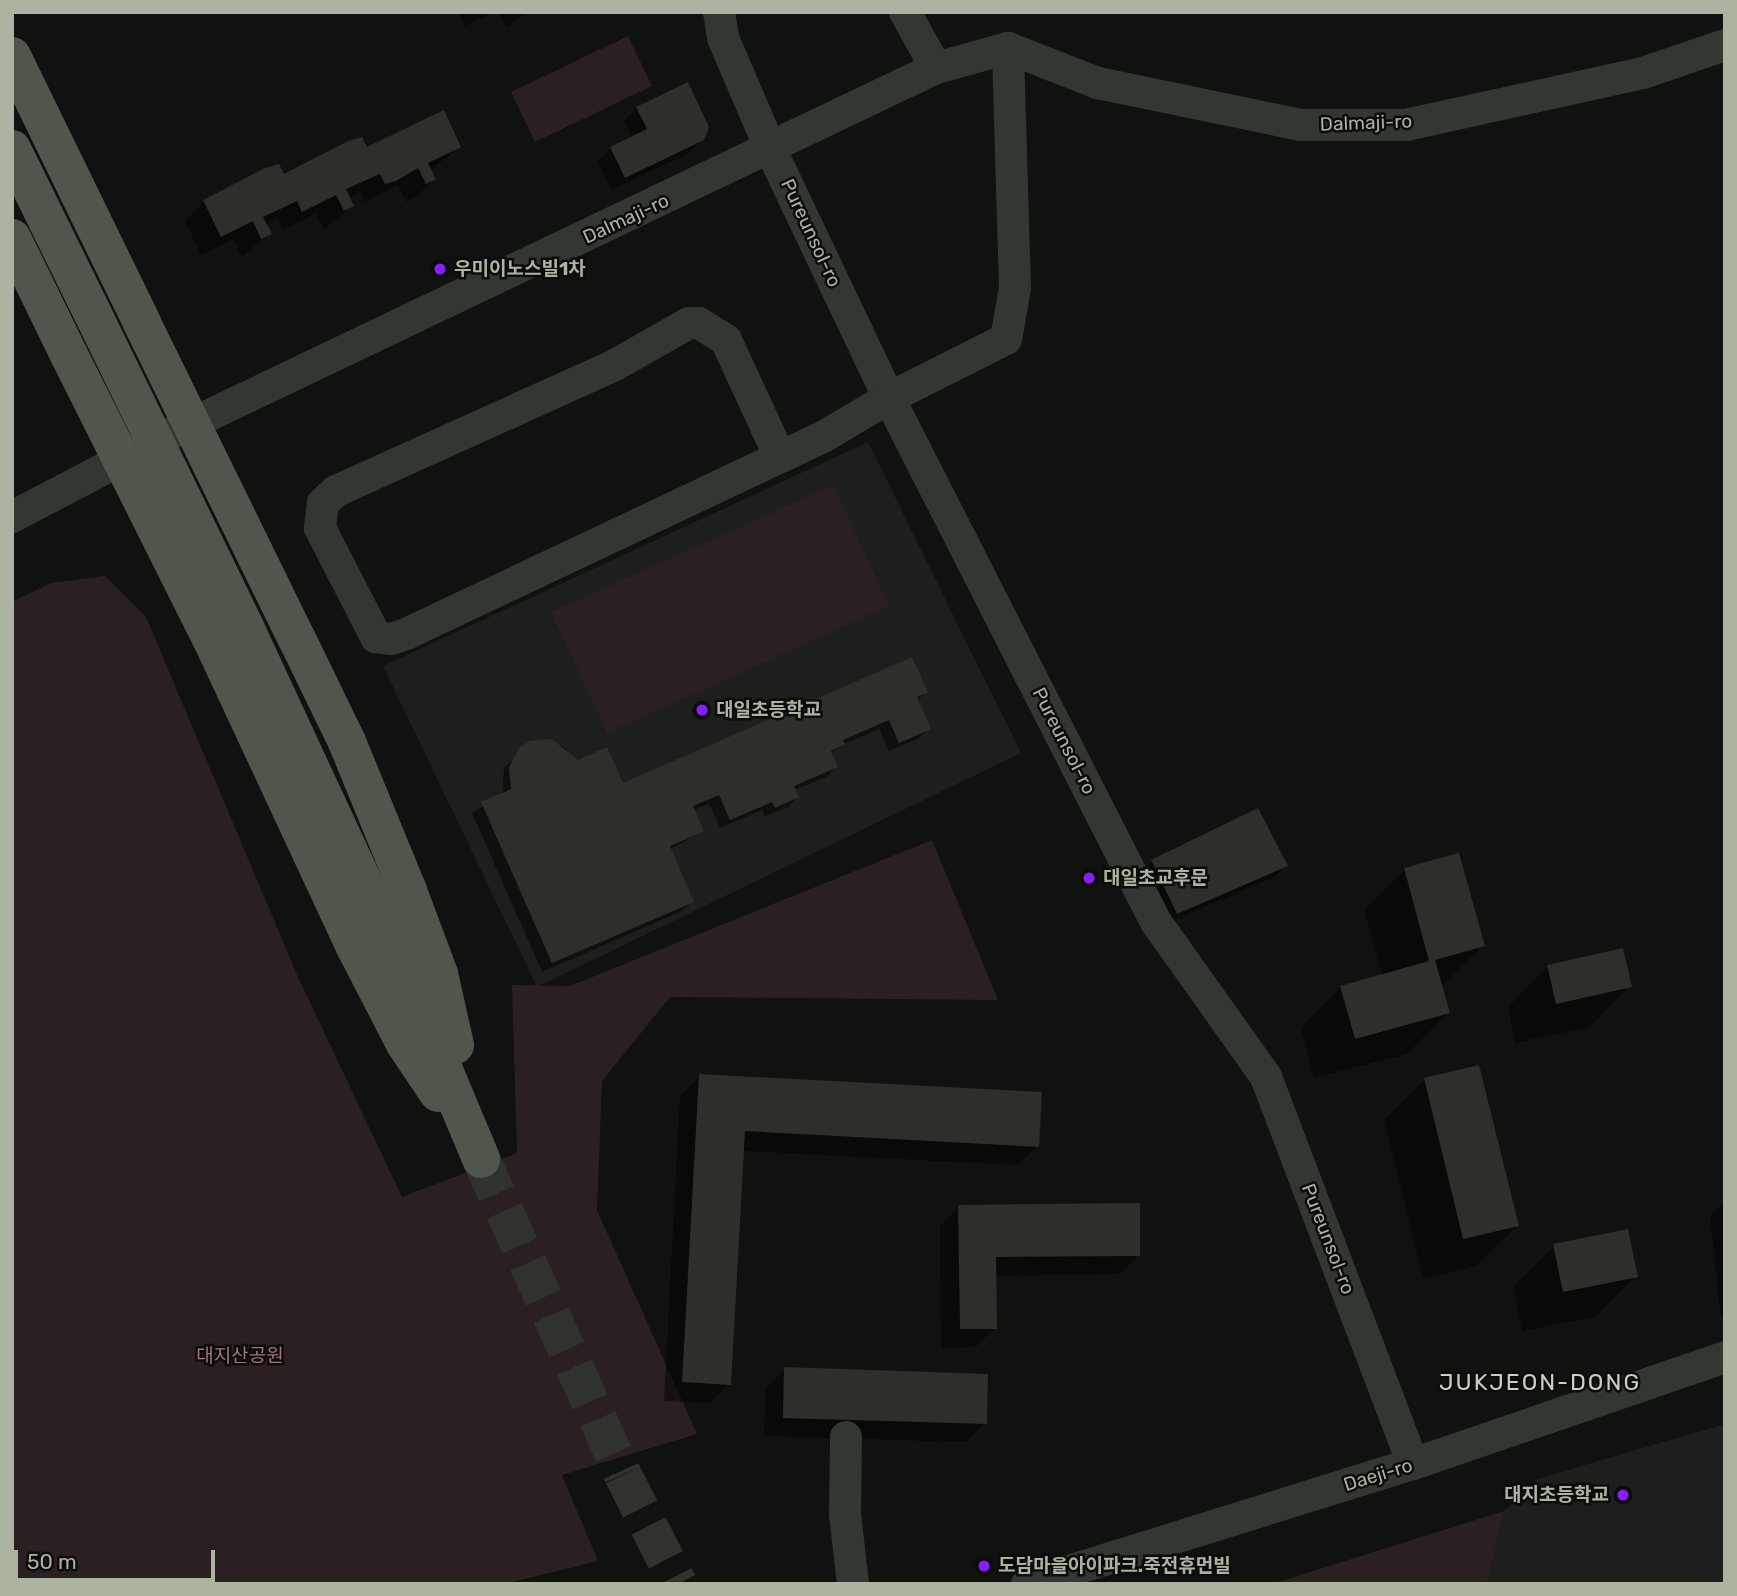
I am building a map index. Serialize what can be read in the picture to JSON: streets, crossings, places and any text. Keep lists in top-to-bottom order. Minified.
{"streets":{"street":["Dalmaji-ro","Pureunsol-ro","Daeji-ro"]},"crossings":[["Dalmaji-ro","Pureunsol-ro"],["Pureunsol-ro","Daeji-ro"]],"districts":["JUKJEON-DONG"],"parks":["대지산공원"],"places":["우미이노스빌1차","대일초등학교","대일초교후문","대지초등학교","도담마을아이파크.죽전휴먼빌"],"scale_bar":"50 m"}
